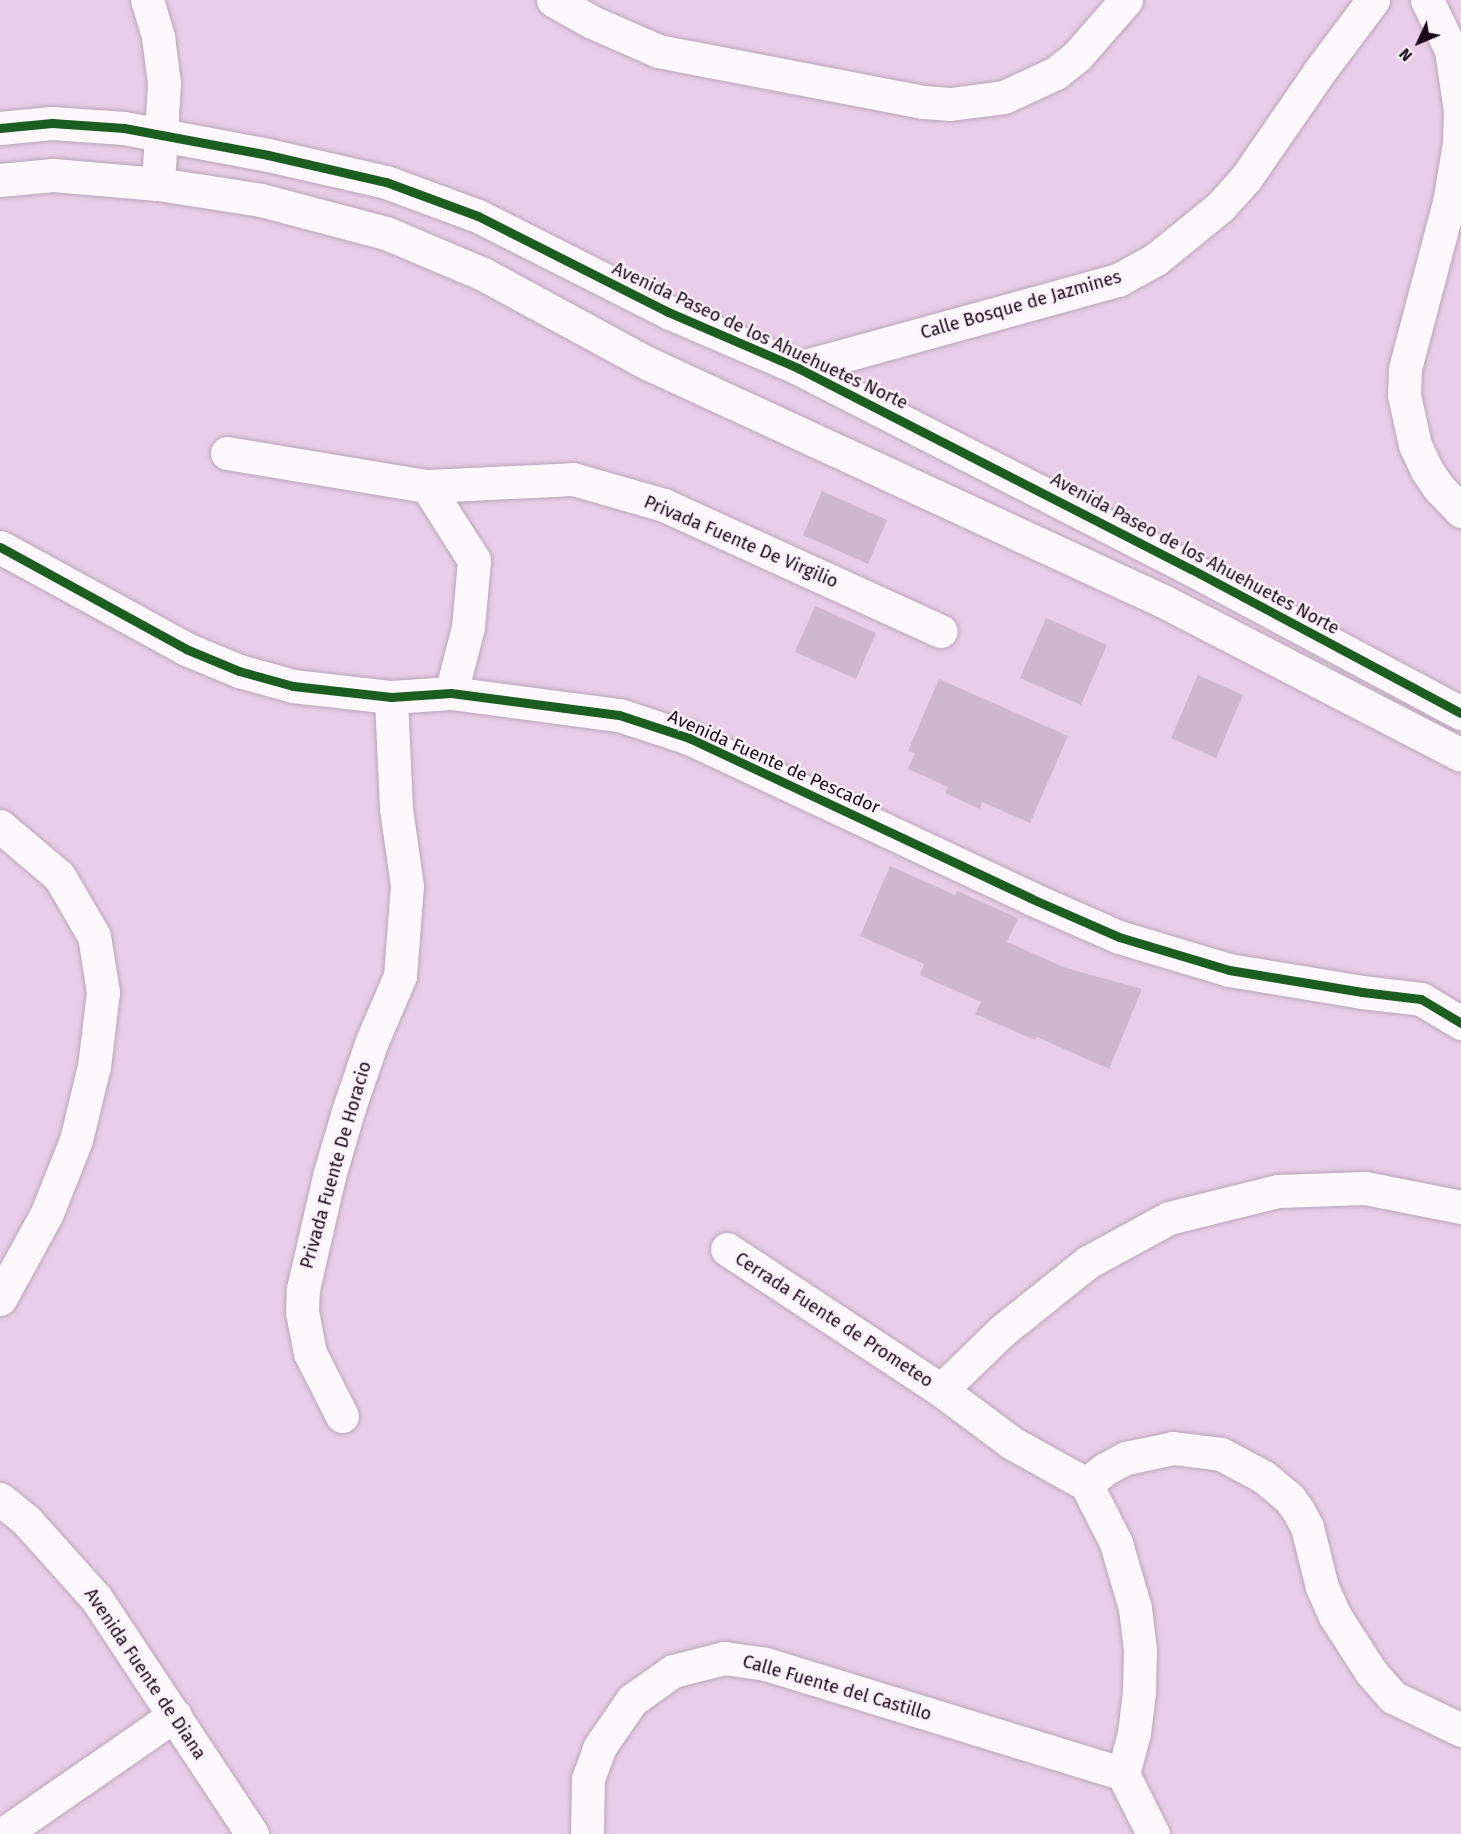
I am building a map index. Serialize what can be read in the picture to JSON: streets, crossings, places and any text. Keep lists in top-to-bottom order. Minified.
{"streets":{"street":["Calle Bosque de Jazmines","Avenida Paseo de los Ahuehuetes Norte","Privada Fuente De Virgilio","Avenida Fuente de Pescador","Privada Fuente De Horacio","Cerrada Fuente de Prometeo","Avenida Fuente de Diana","Calle Fuente del Castillo"]},"crossings":[["Calle Bosque de Jazmines","Avenida Paseo de los Ahuehuetes Norte"],["Avenida Fuente de Pescador","Privada Fuente De Horacio"]],"north":"bottom left"}
